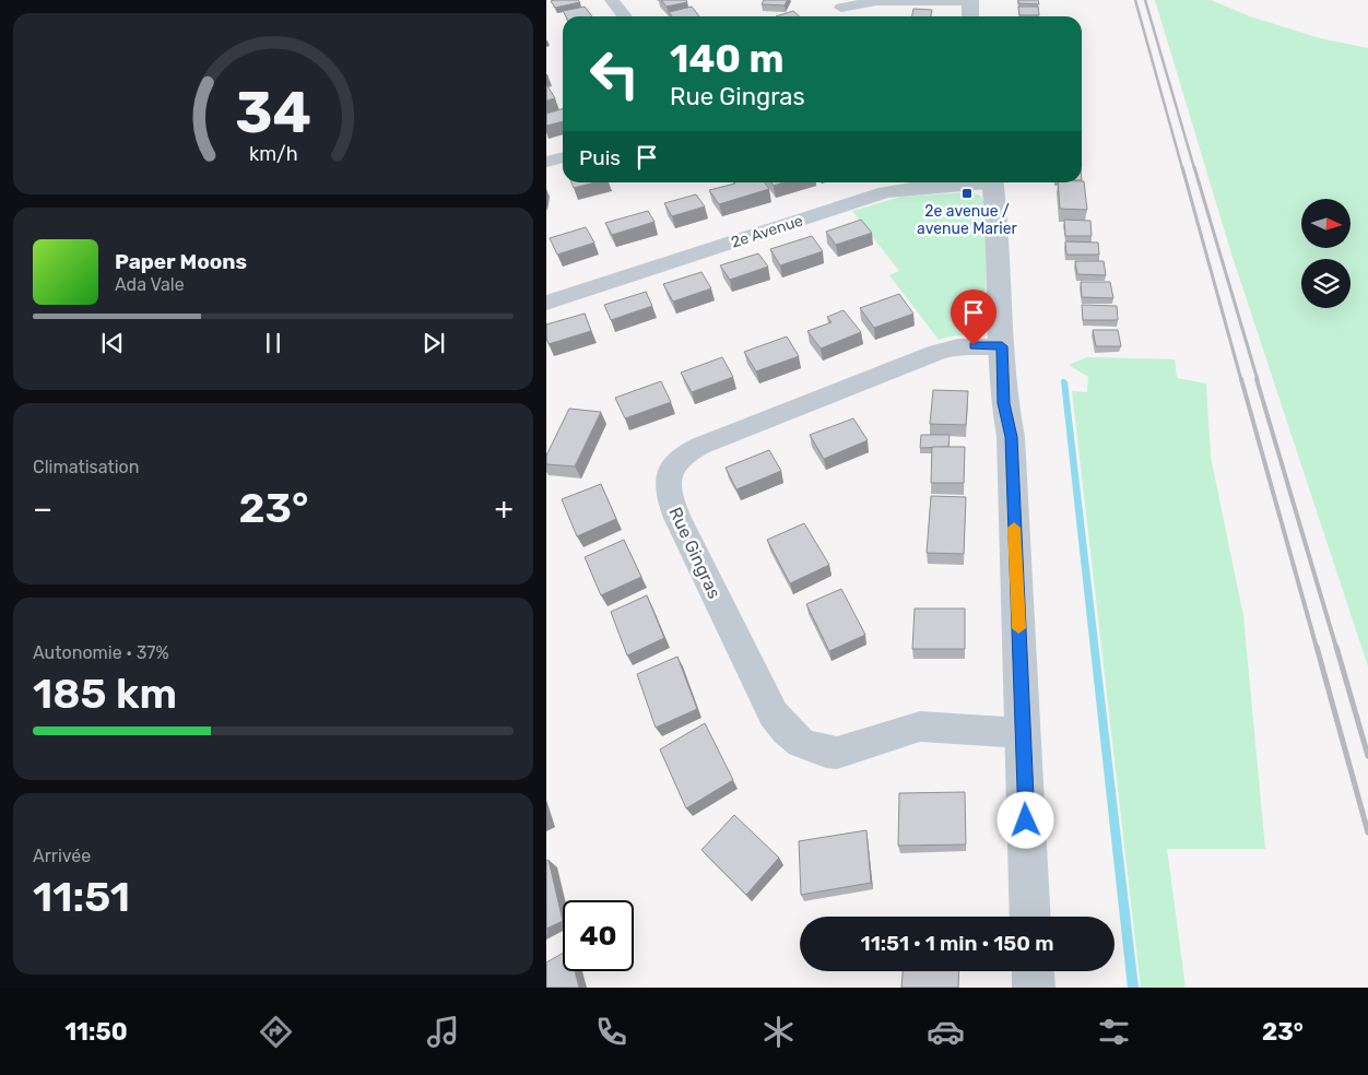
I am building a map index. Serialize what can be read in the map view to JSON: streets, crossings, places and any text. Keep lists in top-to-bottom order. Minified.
{"streets":{"street":["2e Avenue","Rue Gingras"]},"places":{"transit":["2e avenue / avenue Marier"]},"north":"right","page":{"turn":["140 m","Rue Gingras"],"then":"Puis","song":["Paper Moons","Ada Vale"],"tile":["Climatisation",["Autonomie · 37%","185 km"],["Arrivée","11:51"]],"heat":["−","23°","+"],"limit":"40","trip":"11:51 · 1 min · 150 m","tabs":["11:50","23°"],"gauge":["34","km/h"]}}
